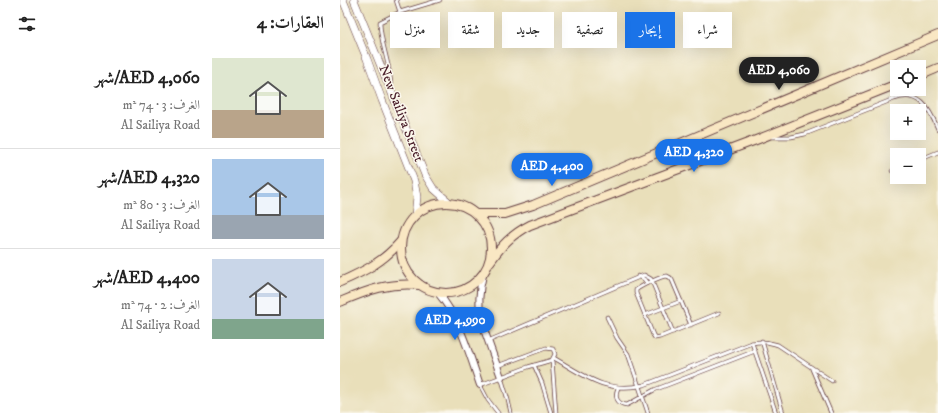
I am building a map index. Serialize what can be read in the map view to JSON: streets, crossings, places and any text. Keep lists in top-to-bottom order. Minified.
{"streets":{"street":["New Sailiya Street"]},"page":{"heading":"العقارات: 4","chip":["شراء","إيجار","تصفية","جديد","شقة","منزل"],"list":[{"name":"AED 4,060/شهر","note":"الغرف: 3 · 74 m² · Al Sailiya Road"},{"name":"AED 4,320/شهر","note":"الغرف: 3 · 80 m² · Al Sailiya Road"},{"name":"AED 4,400/شهر","note":"الغرف: 2 · 74 m² · Al Sailiya Road"}],"price":["AED 4,060","AED 4,320","AED 4,400","AED 4,990"],"map_buttons":["+","−"]}}
